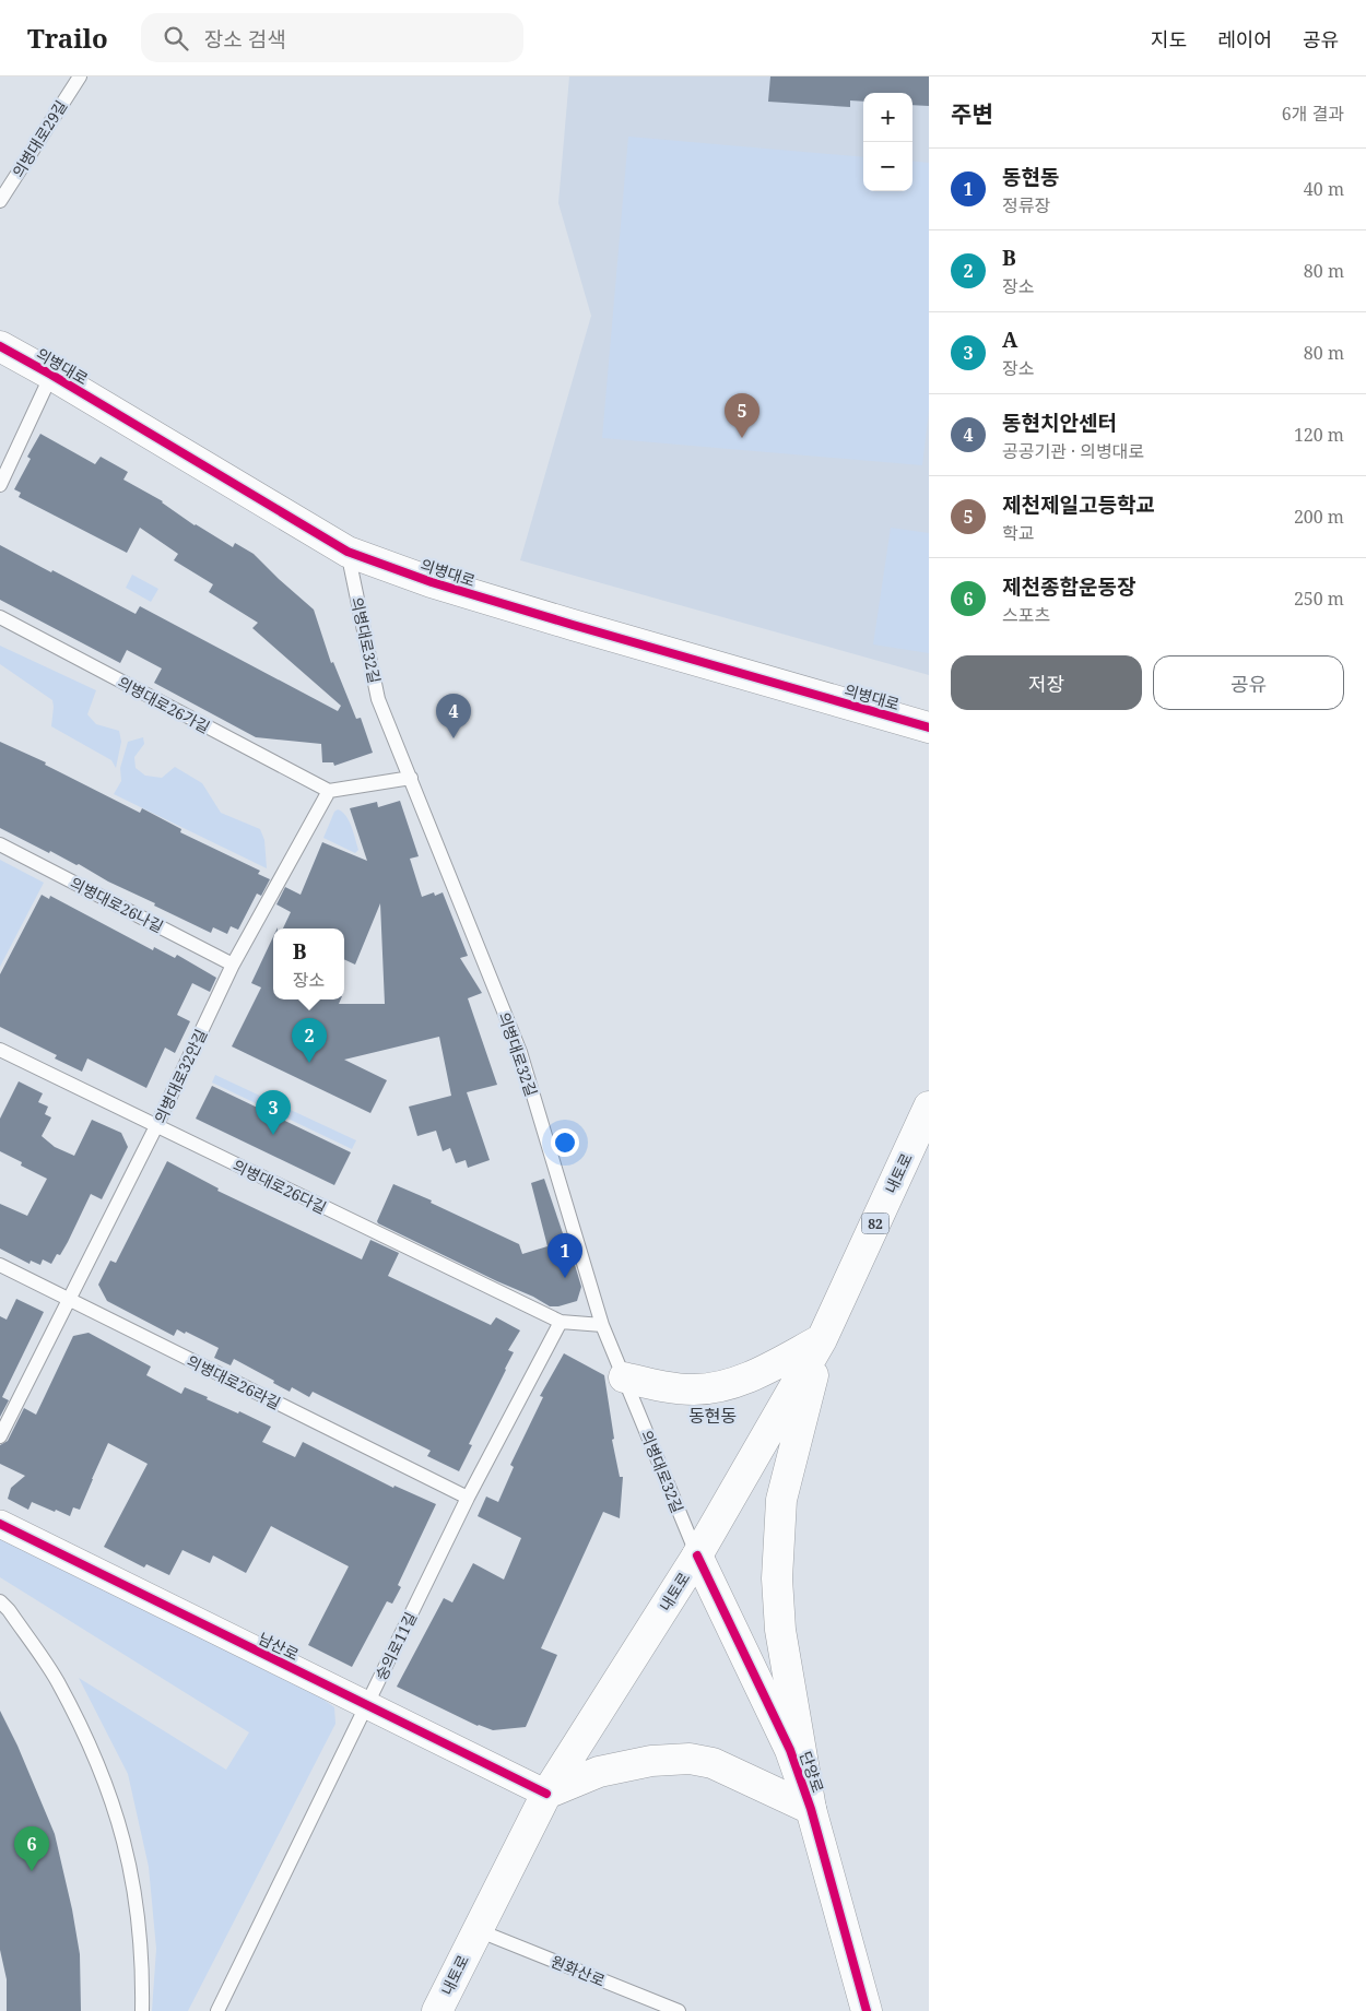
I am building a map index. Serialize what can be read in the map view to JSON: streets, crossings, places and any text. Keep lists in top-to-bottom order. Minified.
{"streets":{"main road":["의병대로","내토로","82","단양로"],"street":["남산로"],"lane":["의병대로29길","의병대로32길","의병대로26가길","의병대로26나길","의병대로32안길","의병대로26다길","의병대로26라길","숭의로11길","원화산로"]},"crossings":[["의병대로","의병대로32길"],["의병대로32길","내토로"],["의병대로32길","단양로"],["의병대로26가길","의병대로32안길"],["의병대로26나길","의병대로32안길"],["의병대로32안길","의병대로26다길"],["의병대로32안길","의병대로26라길"],["내토로","남산로"],["내토로","단양로"],["내토로","원화산로"],["의병대로26다길","숭의로11길"],["의병대로26라길","숭의로11길"],["남산로","숭의로11길"]],"districts":["동현동"],"page":{"header":"Trailo","search":"장소 검색","nav":["지도","레이어","공유"],"heading":["주변","6개 결과"],"map_buttons":["+","−"],"list":[{"mark":"1","name":"동현동","note":"정류장","value":"40 m"},{"mark":"2","name":"B","note":"장소","value":"80 m"},{"mark":"3","name":"A","note":"장소","value":"80 m"},{"mark":"4","name":"동현치안센터","note":"공공기관 · 의병대로","value":"120 m"},{"mark":"5","name":"제천제일고등학교","note":"학교","value":"200 m"},{"mark":"6","name":"제천종합운동장","note":"스포츠","value":"250 m"}],"pins":["5","4","2","3","1","6"],"buttons":["저장","공유"],"popup":["B","장소"]}}
